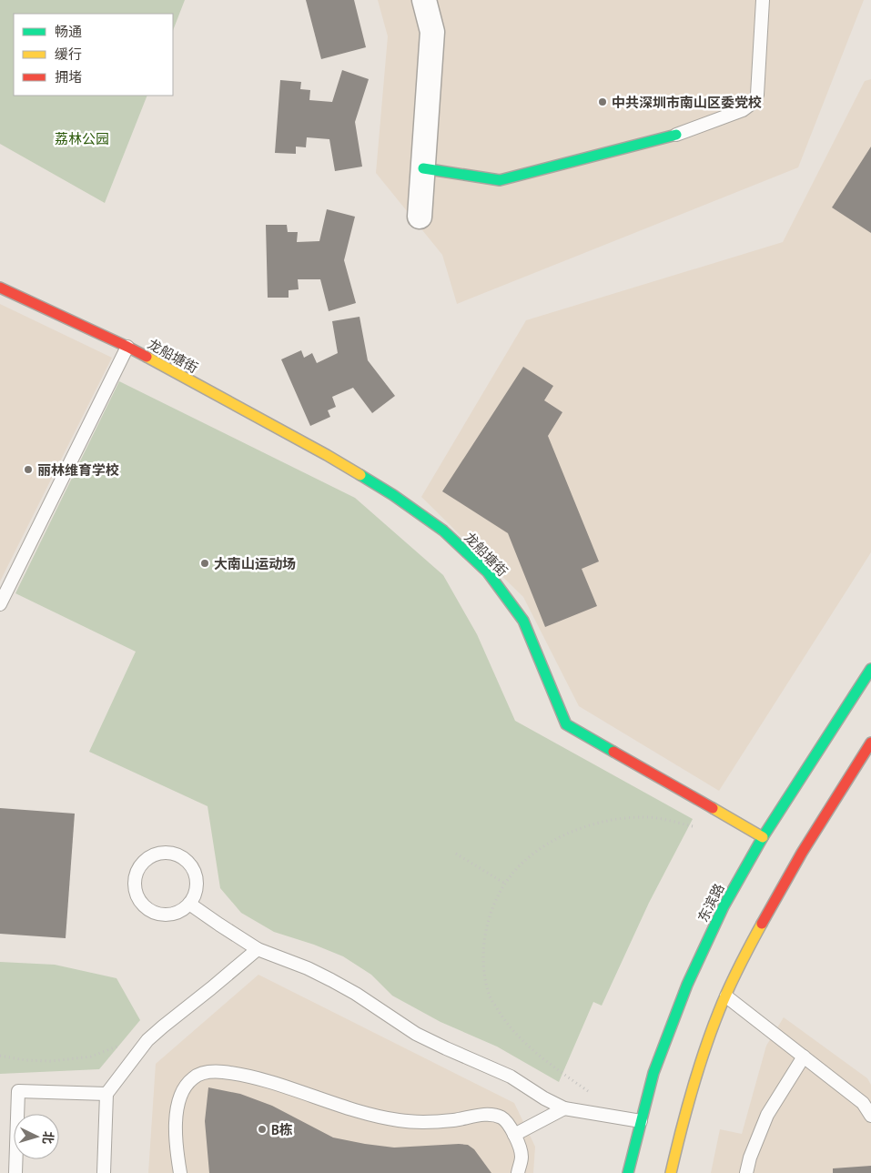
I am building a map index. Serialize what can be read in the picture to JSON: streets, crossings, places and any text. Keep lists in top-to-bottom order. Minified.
{"streets":{"street":["龙船塘街","东滨路"]},"crossings":[["龙船塘街","东滨路"]],"parks":["荔林公园"],"places":["中共深圳市南山区委党校","丽林维育学校","大南山运动场","B栋"],"legend":["畅通","缓行","拥堵"],"north":"right"}
